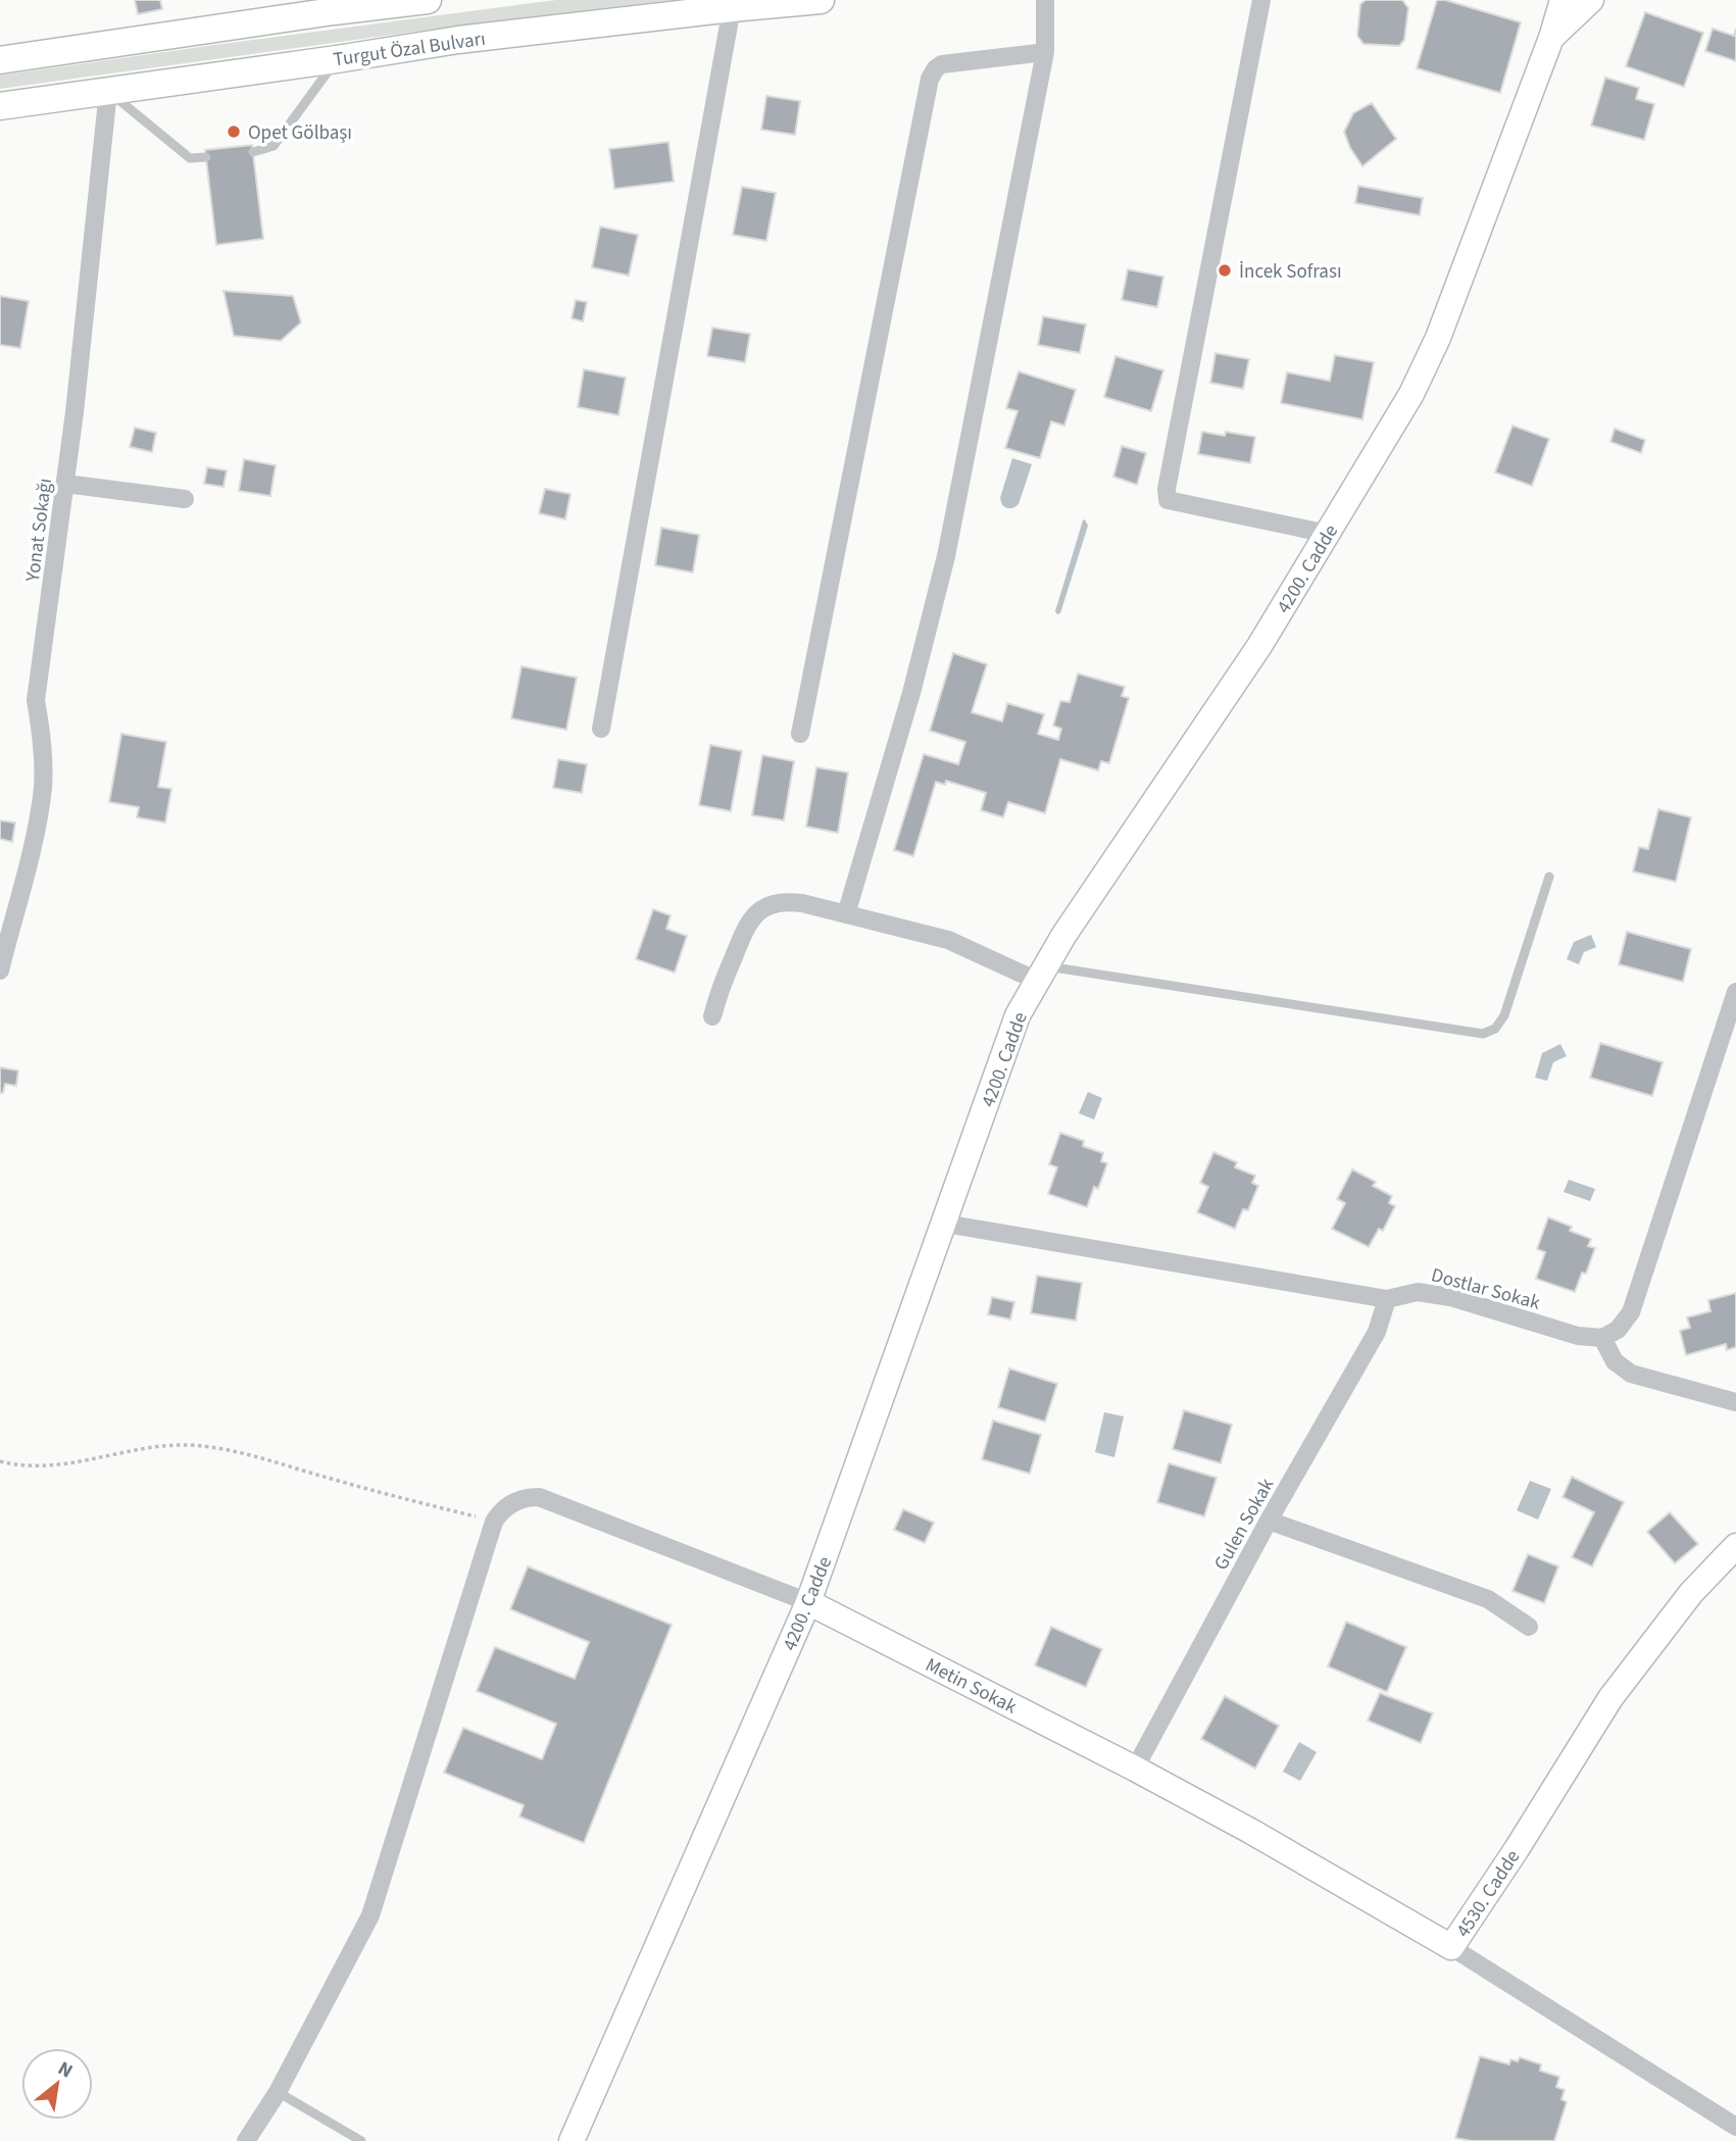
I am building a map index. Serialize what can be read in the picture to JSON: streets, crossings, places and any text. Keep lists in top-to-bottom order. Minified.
{"streets":{"main road":["Turgut Özal Bulvarı","4200. Cadde","Metin Sokak","4530. Cadde"],"street":["Yonat Sokağı","Dostlar Sokak","Gulen Sokak"]},"crossings":[["Turgut Özal Bulvarı","Yonat Sokağı"],["4200. Cadde","Dostlar Sokak"],["4200. Cadde","Metin Sokak"],["Dostlar Sokak","Gulen Sokak"],["Gulen Sokak","Metin Sokak"],["Gulen Sokak","4530. Cadde"],["Metin Sokak","4530. Cadde"]],"places":["Opet Gölbaşı","İncek Sofrası"],"north":"top right"}
